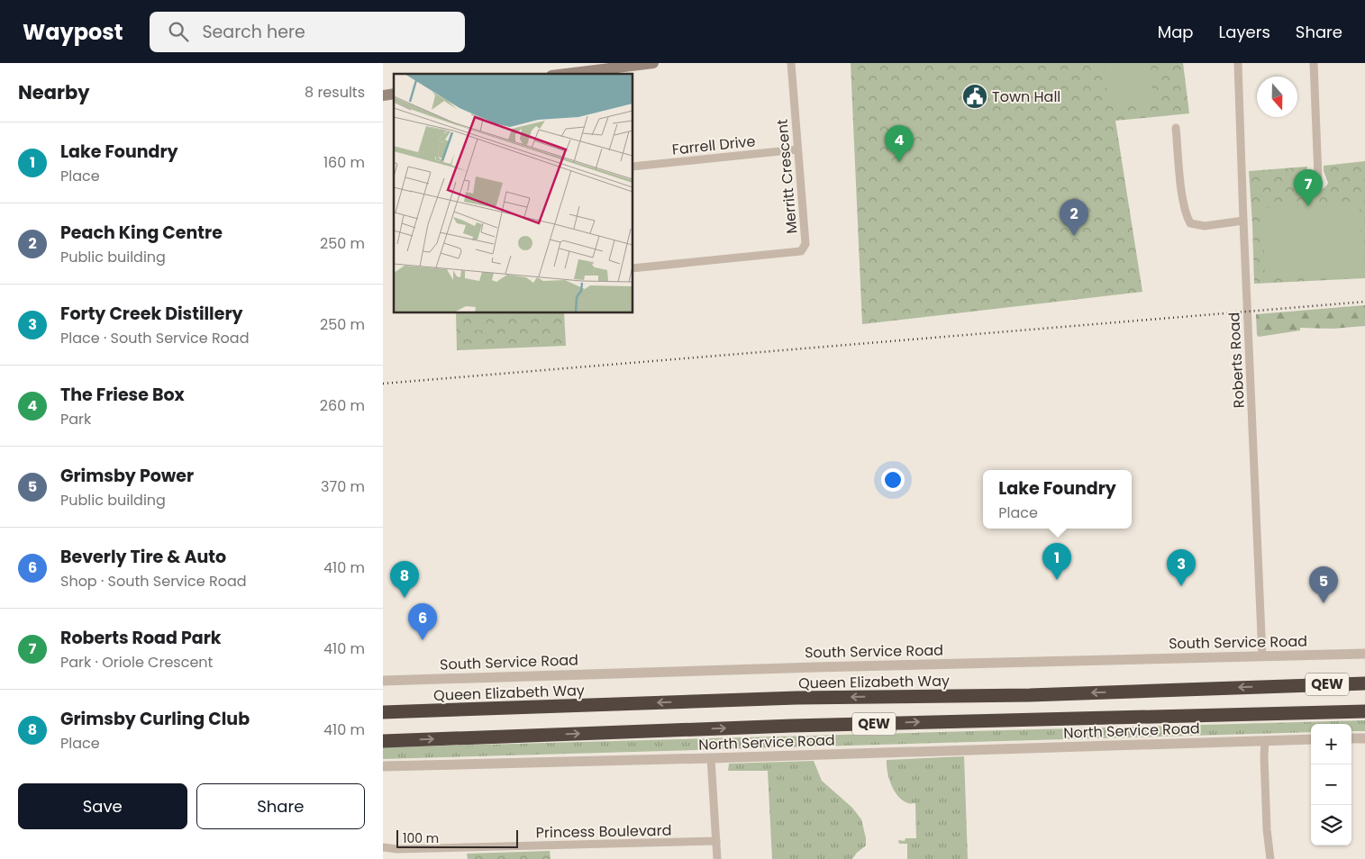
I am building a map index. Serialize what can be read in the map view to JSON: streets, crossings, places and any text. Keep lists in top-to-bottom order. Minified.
{"streets":{"highway":["Queen Elizabeth Way","QEW"],"street":["Farrell Drive","Merritt Crescent","Roberts Road","South Service Road","North Service Road","Princess Boulevard"]},"crossings":[["Farrell Drive","Merritt Crescent"],["Roberts Road","South Service Road"]],"places":{"public building":["Town Hall"]},"scale_bar":"100 m","north":"bottom","page":{"header":"Waypost","search":"Search here","nav":["Map","Layers","Share"],"heading":["Nearby","8 results"],"list":[{"mark":"1","name":"Lake Foundry","note":"Place","value":"160 m"},{"mark":"2","name":"Peach King Centre","note":"Public building","value":"250 m"},{"mark":"3","name":"Forty Creek Distillery","note":"Place · South Service Road","value":"250 m"},{"mark":"4","name":"The Friese Box","note":"Park","value":"260 m"},{"mark":"5","name":"Grimsby Power","note":"Public building","value":"370 m"},{"mark":"6","name":"Beverly Tire & Auto","note":"Shop · South Service Road","value":"410 m"},{"mark":"7","name":"Roberts Road Park","note":"Park · Oriole Crescent","value":"410 m"},{"mark":"8","name":"Grimsby Curling Club","note":"Place","value":"410 m"}],"pins":["4","7","2","1","3","8","5","6"],"popup":["Lake Foundry","Place"],"map_buttons":["+","−"],"buttons":["Save","Share"],"scale":"100 m"}}
